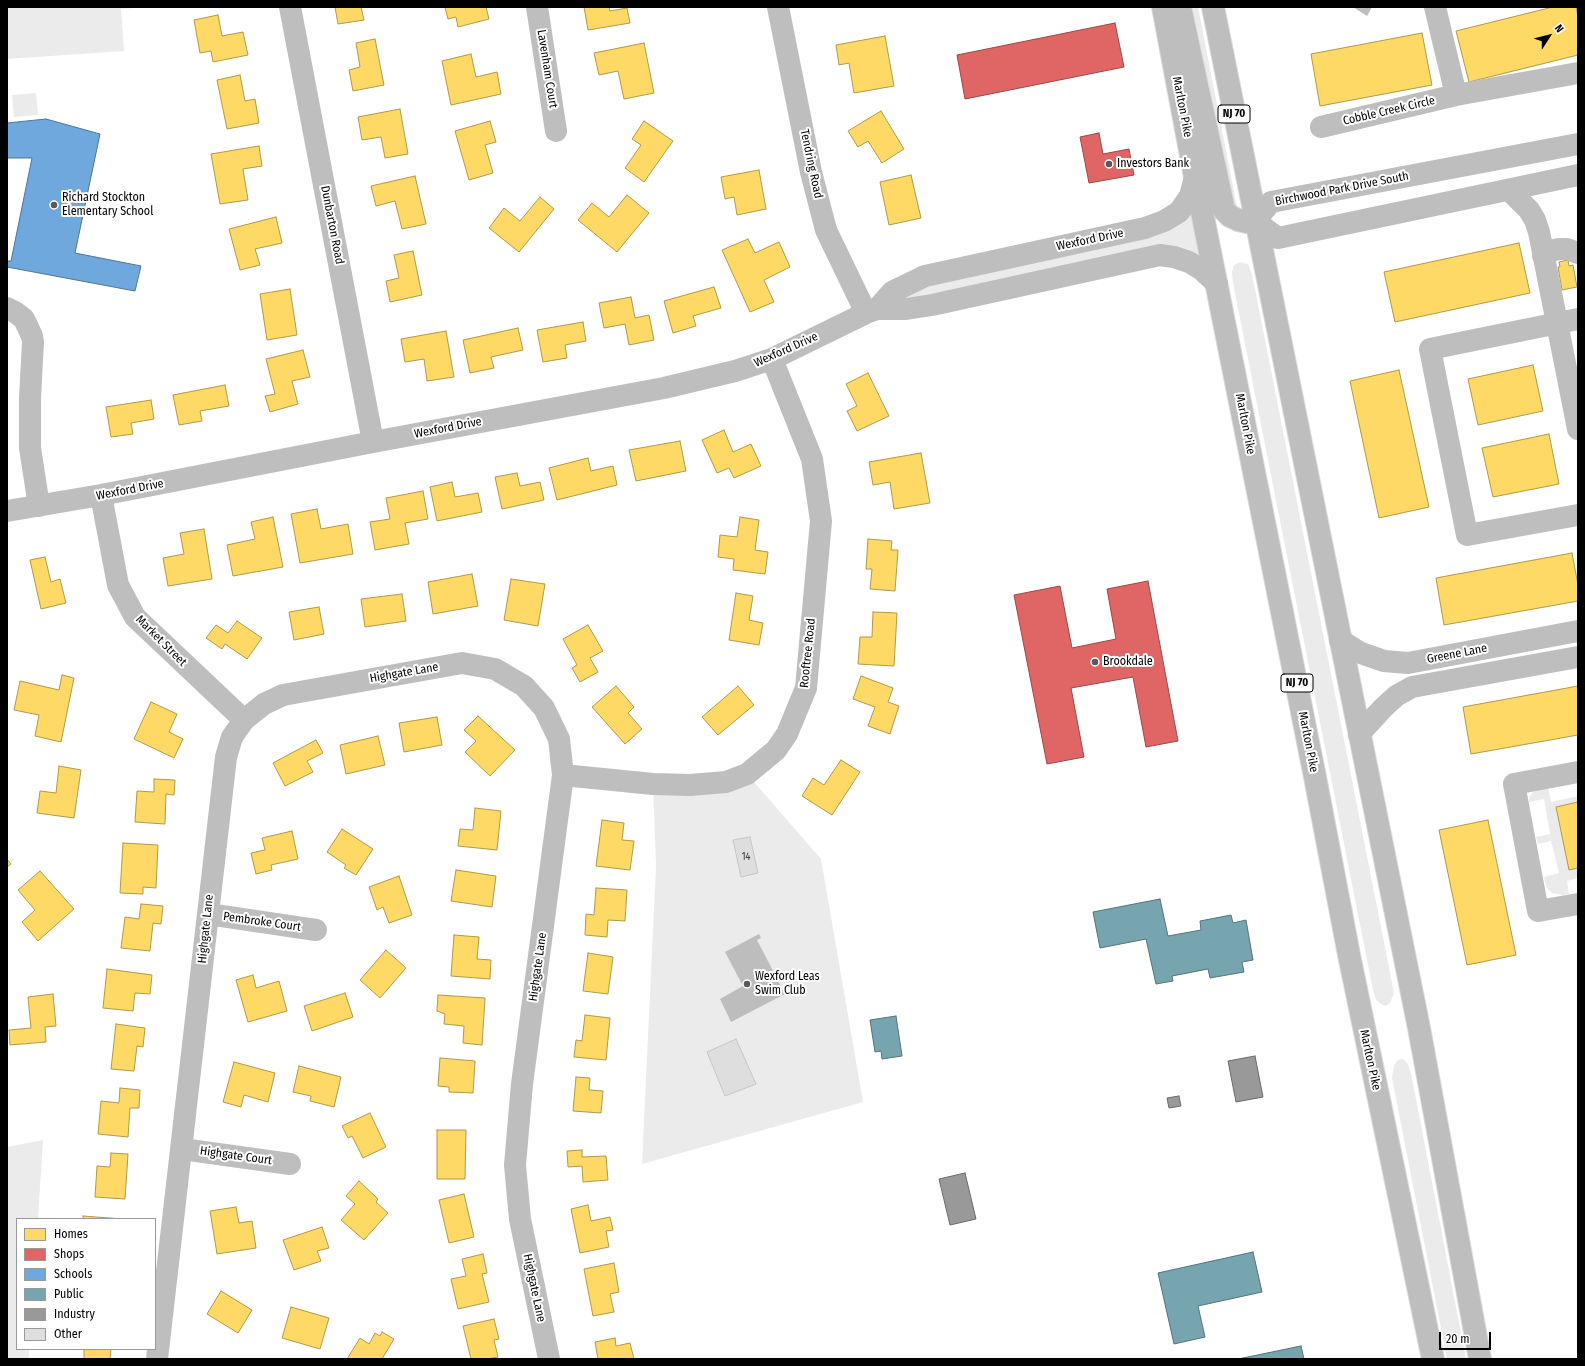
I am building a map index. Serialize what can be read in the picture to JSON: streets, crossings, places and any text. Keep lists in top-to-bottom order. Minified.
{"streets":{"main road":["Lavenham Court","Marlton Pike","Cobble Creek Circle","NJ 70","Tendring Road","Birchwood Park Drive South","Dunbarton Road","Wexford Drive","Market Street","Rooftree Road","Greene Lane","Highgate Lane","Pembroke Court","Highgate Court"]},"crossings":[["Marlton Pike","Wexford Drive"],["NJ 70","Birchwood Park Drive South"],["NJ 70","Greene Lane"],["Tendring Road","Wexford Drive"],["Dunbarton Road","Wexford Drive"],["Wexford Drive","Market Street"],["Wexford Drive","Rooftree Road"],["Market Street","Highgate Lane"],["Rooftree Road","Highgate Lane"],["Highgate Lane","Pembroke Court"],["Highgate Lane","Highgate Court"]],"places":["Investors Bank","Richard Stockton Elementary School","Brookdale","Wexford Leas Swim Club"],"house_numbers":["14"],"legend":["Homes","Shops","Schools","Public","Industry","Other"],"scale_bar":"20 m","north":"top right"}
